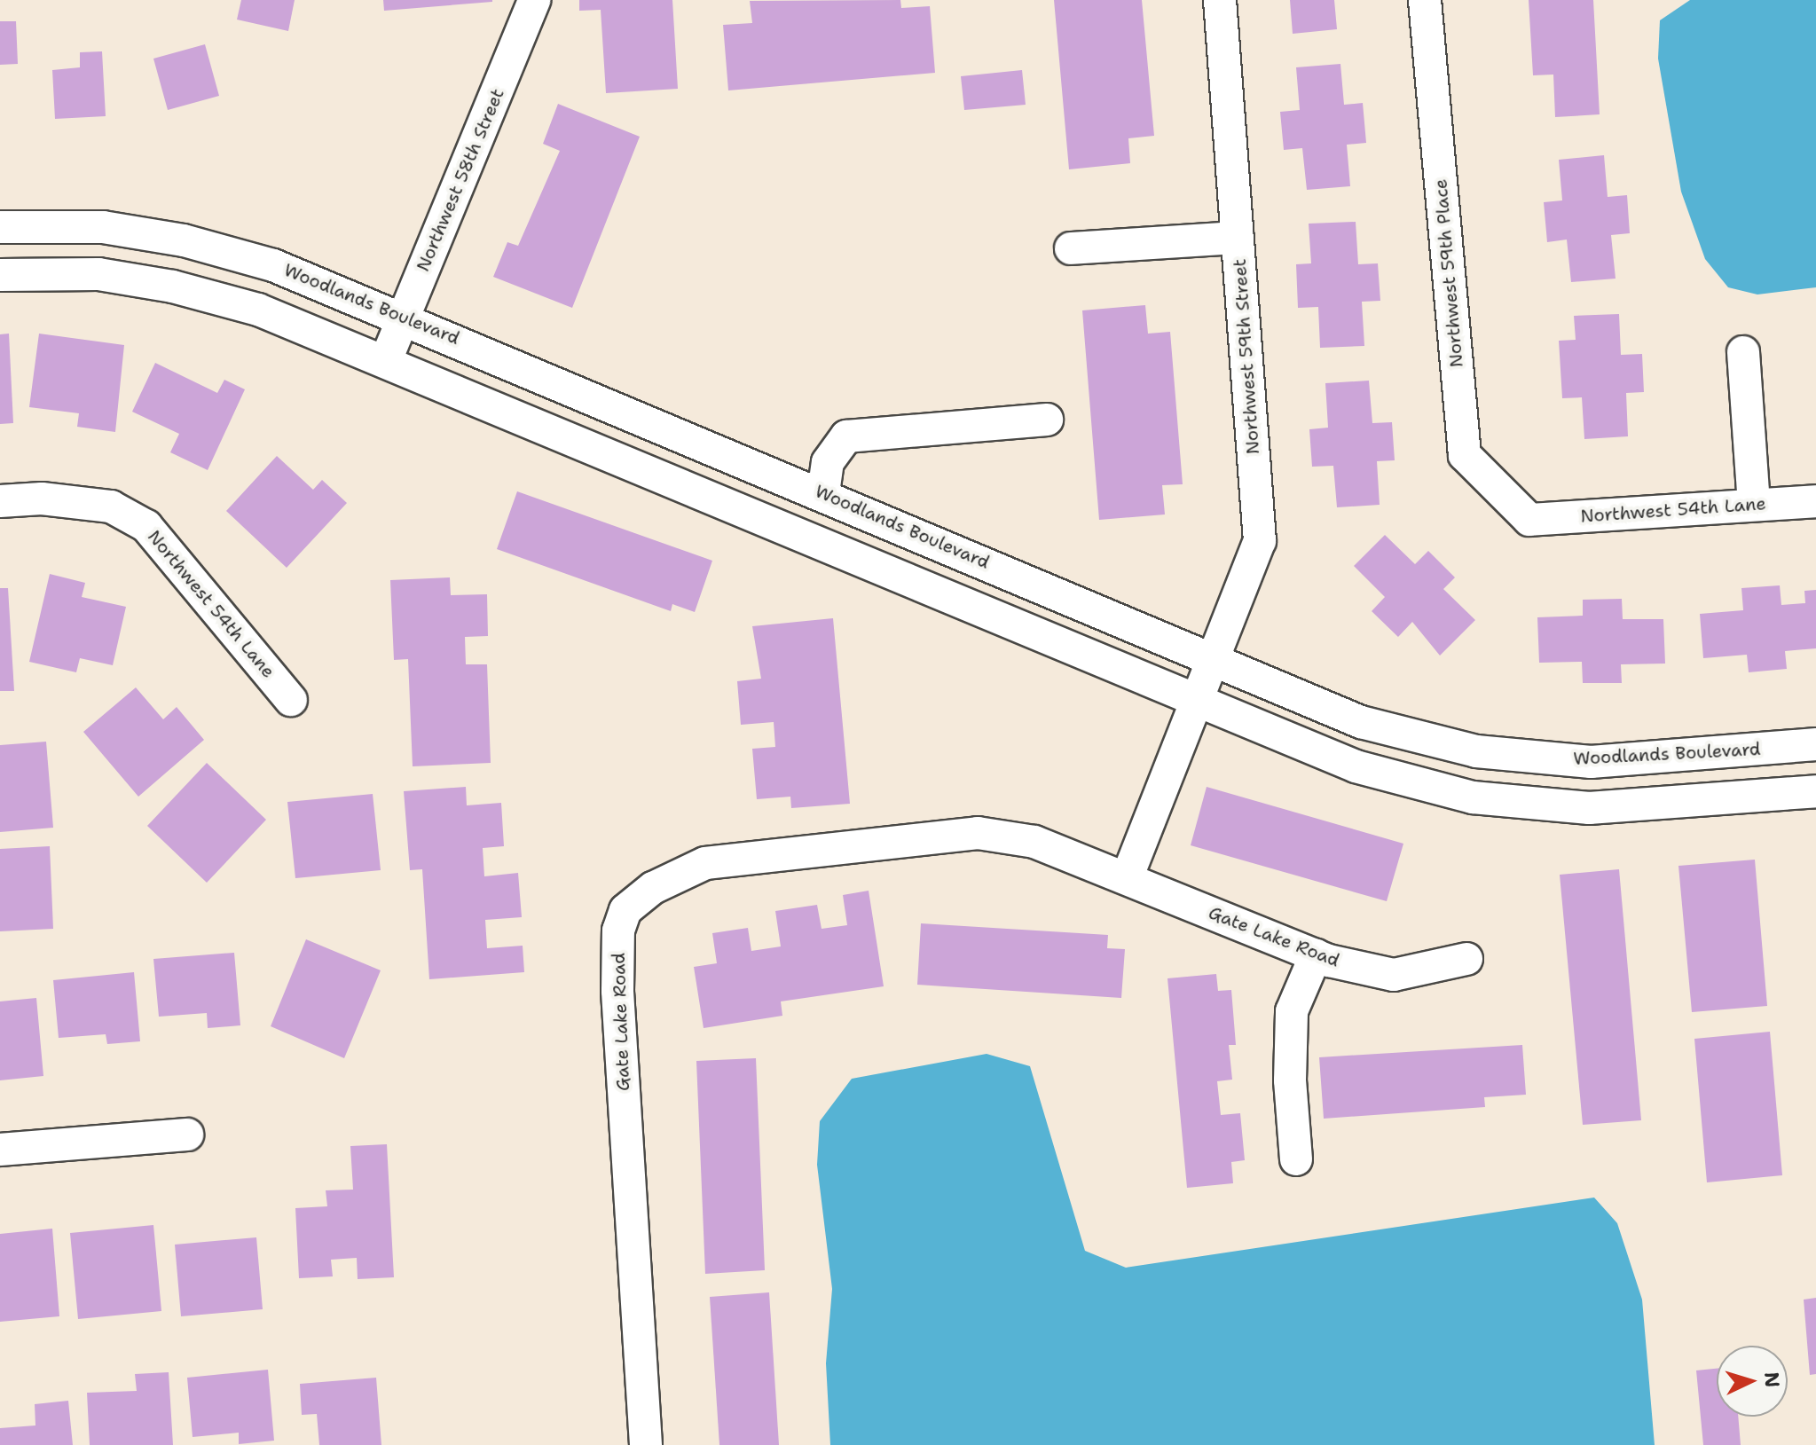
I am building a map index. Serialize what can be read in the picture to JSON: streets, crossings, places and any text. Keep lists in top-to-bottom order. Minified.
{"streets":{"street":["Northwest 58th Street","Northwest 59th Place","Woodlands Boulevard","Northwest 59th Street","Northwest 54th Lane","Gate Lake Road"]},"crossings":[["Northwest 58th Street","Woodlands Boulevard"],["Northwest 59th Place","Northwest 54th Lane"],["Woodlands Boulevard","Northwest 59th Street"]],"north":"right"}
